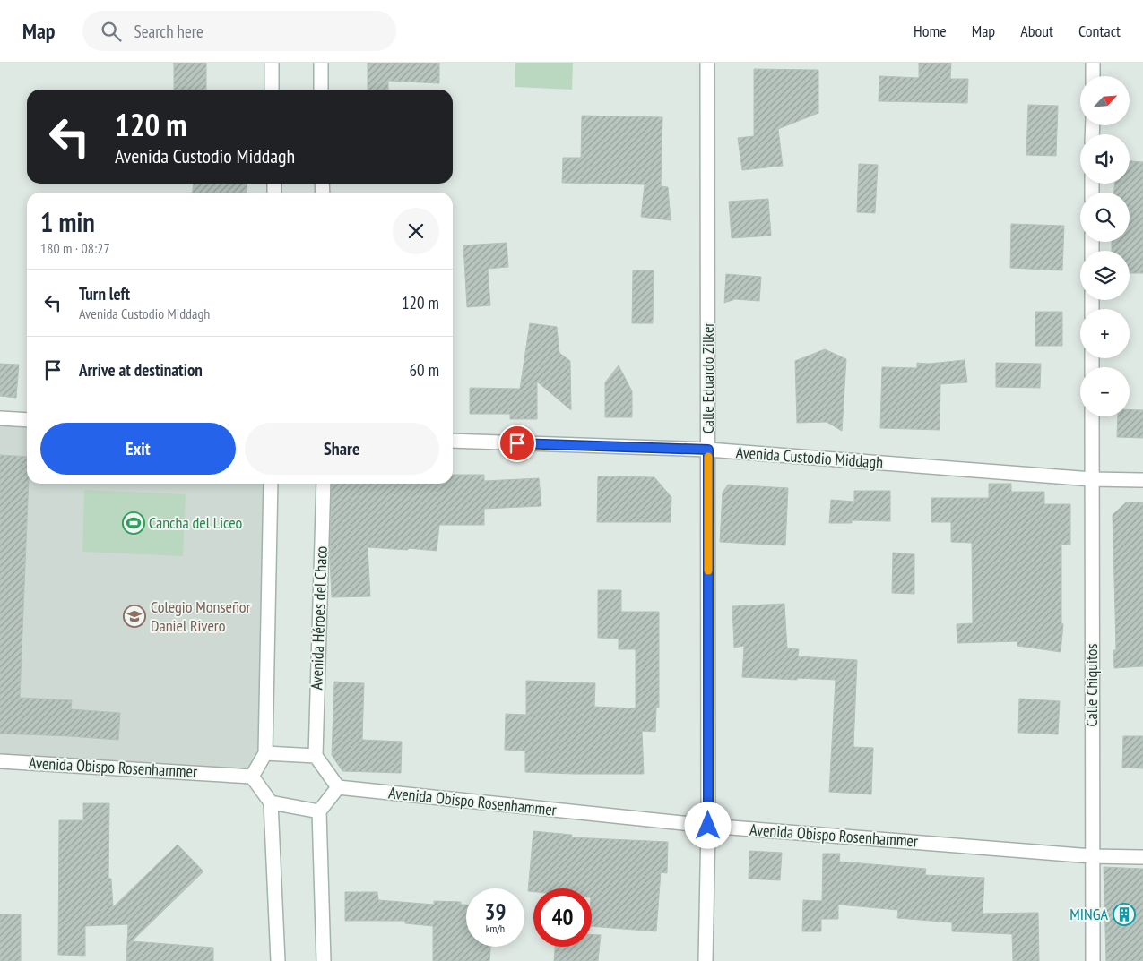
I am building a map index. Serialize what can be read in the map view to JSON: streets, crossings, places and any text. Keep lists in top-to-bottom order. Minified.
{"streets":{"street":["Calle Eduardo Zilker","Avenida Custodio Middagh","Avenida Héroes del Chaco","Calle Chiquitos","Avenida Obispo Rosenhammer"]},"crossings":[["Calle Eduardo Zilker","Avenida Custodio Middagh"],["Calle Eduardo Zilker","Avenida Obispo Rosenhammer"],["Avenida Custodio Middagh","Calle Chiquitos"],["Calle Chiquitos","Avenida Obispo Rosenhammer"]],"places":{"sports":["Cancha del Liceo"],"school or university":["Colegio Monseñor Daniel Rivero"],"building":["MINGA"]},"north":"top right","page":{"header":"Map","search":"Search here","nav":["Home","Map","About","Contact"],"map_buttons":["+","−"],"turn":["120 m","Avenida Custodio Middagh"],"heading":["1 min","180 m · 08:27"],"list":[{"name":"Turn left","note":"Avenida Custodio Middagh","value":"120 m"},{"name":"Arrive at destination","value":"60 m"}],"buttons":["Exit","Share"],"speed":"39 km/h","limit":"40"}}
